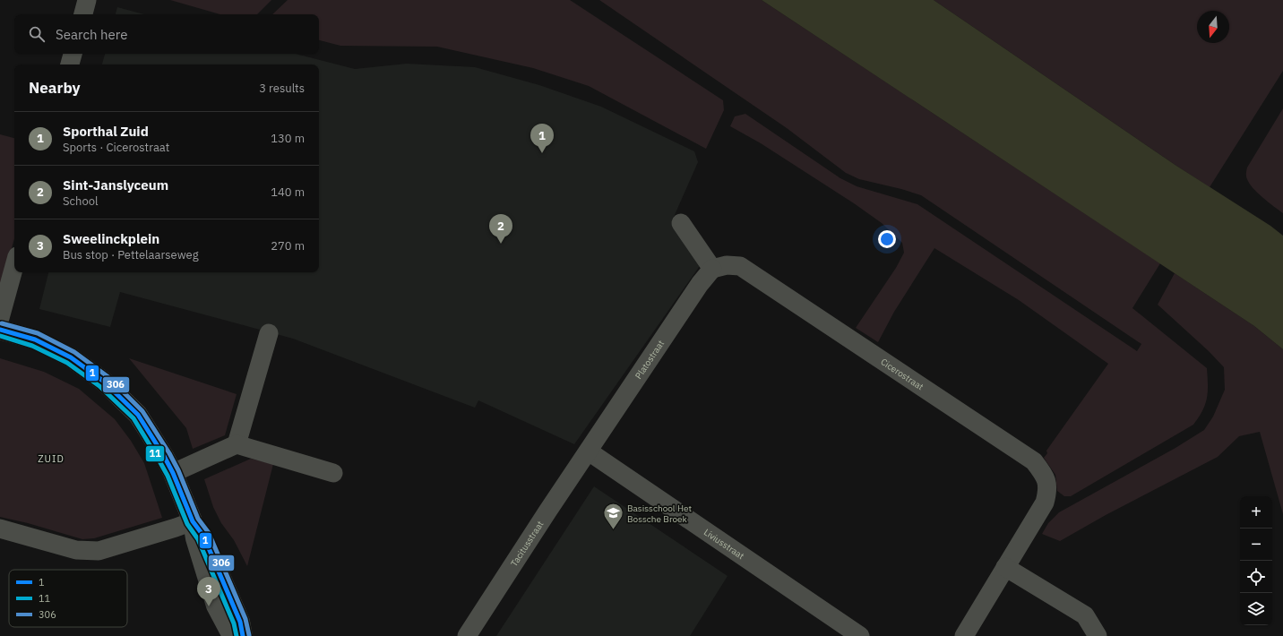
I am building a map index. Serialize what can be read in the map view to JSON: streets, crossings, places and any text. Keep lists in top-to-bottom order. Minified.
{"streets":{"street":["Platostraat","Cicerostraat","Tacitusstraat","Liviusstraat"]},"crossings":[["Platostraat","Cicerostraat"],["Platostraat","Tacitusstraat"],["Platostraat","Liviusstraat"],["Tacitusstraat","Liviusstraat"]],"districts":["ZUID"],"places":{"school or university":["Basisschool Het Bossche Broek"]},"lines":["transit line 306","transit line 1","transit line 11"],"legend":["1","11","306"],"north":"bottom","page":{"search":"Search here","heading":["Nearby","3 results"],"list":[{"mark":"1","name":"Sporthal Zuid","note":"Sports · Cicerostraat","value":"130 m"},{"mark":"2","name":"Sint-Janslyceum","note":"School","value":"140 m"},{"mark":"3","name":"Sweelinckplein","note":"Bus stop · Pettelaarseweg","value":"270 m"}],"pins":["1","2","3"],"map_buttons":["+","−"]}}
